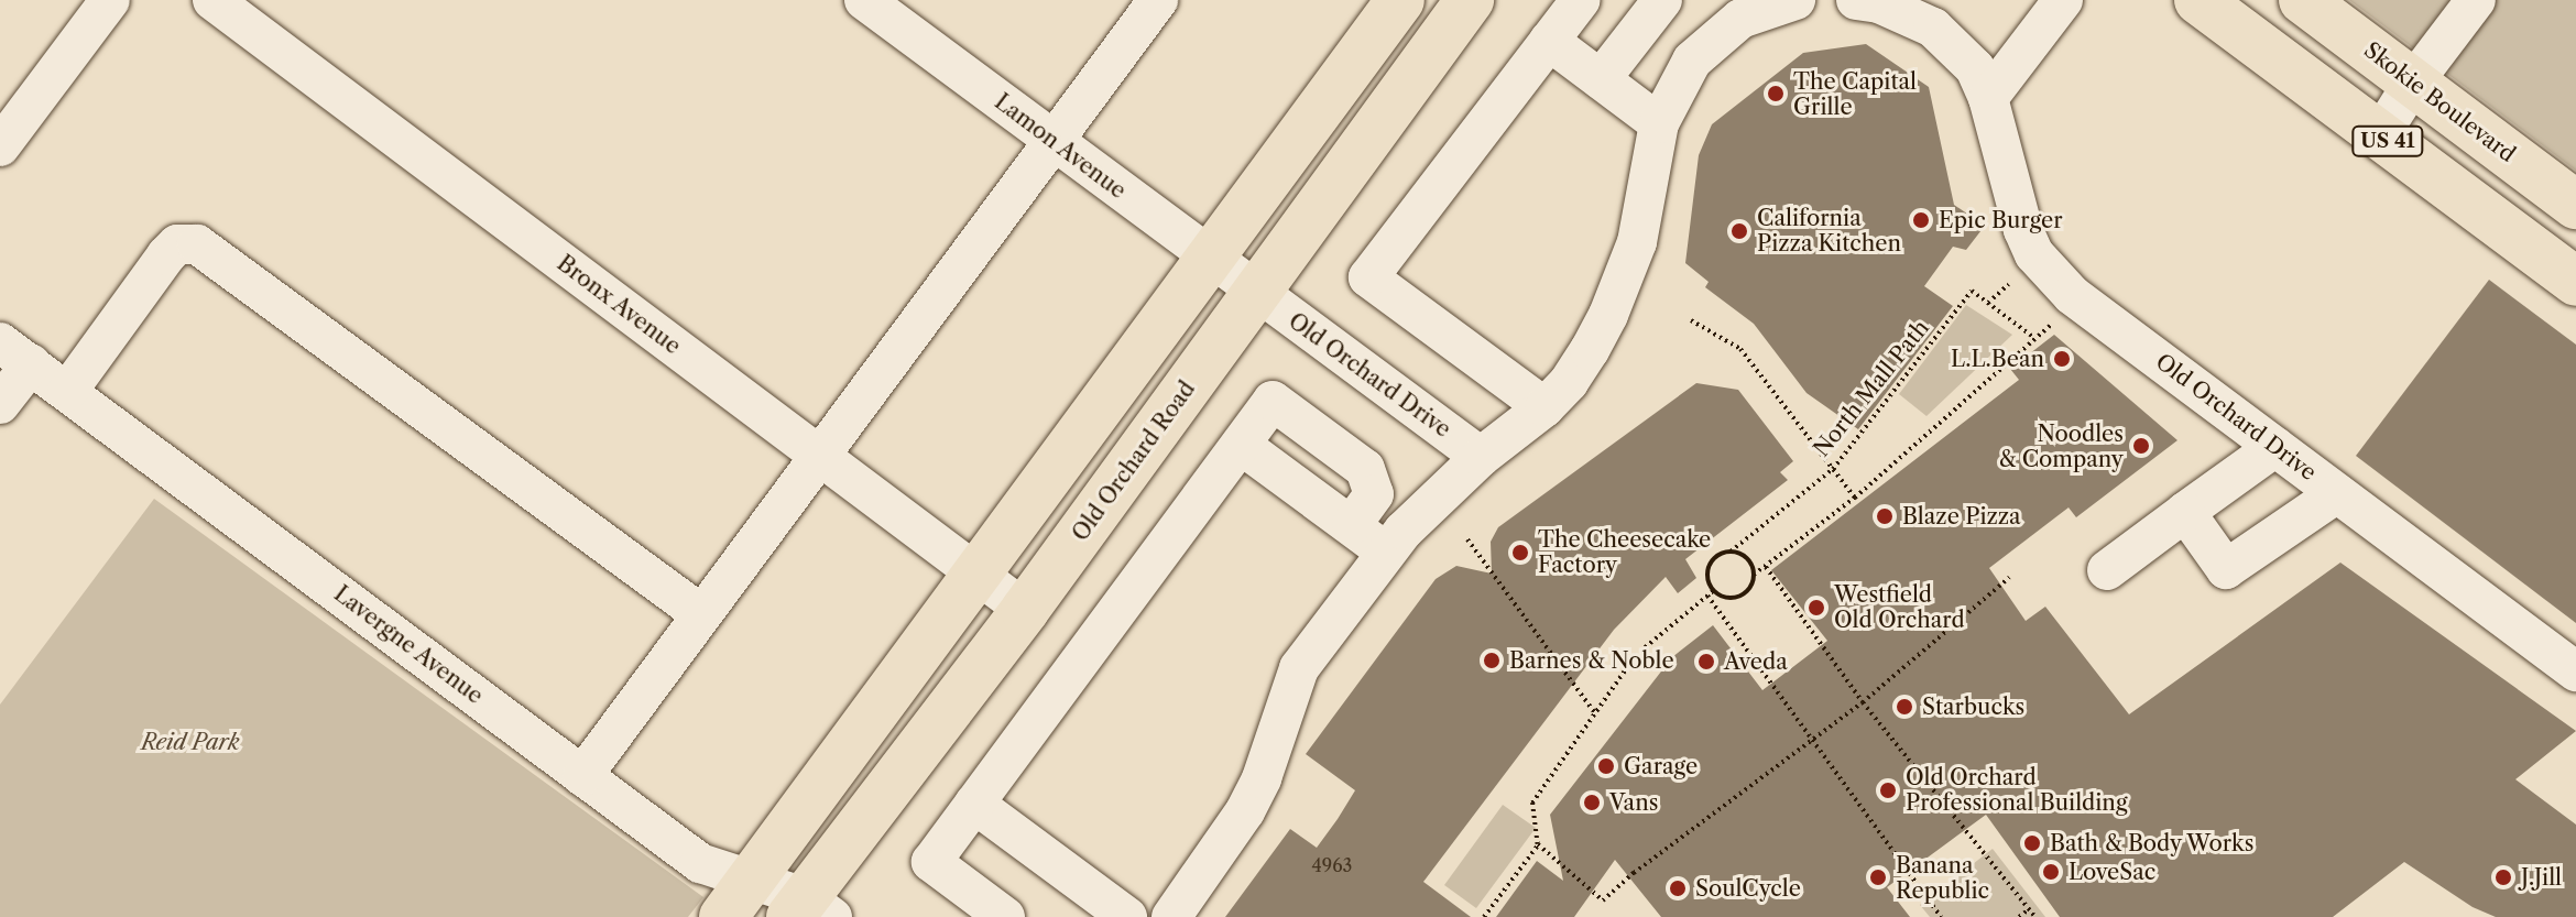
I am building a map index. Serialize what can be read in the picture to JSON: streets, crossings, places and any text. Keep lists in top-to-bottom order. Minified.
{"streets":{"main road":["Skokie Boulevard","US 41","Old Orchard Road"],"street":["Lamon Avenue","Bronx Avenue","Old Orchard Drive","Lavergne Avenue"],"path":["North Mall Path"]},"crossings":[["Lamon Avenue","Old Orchard Drive"],["Lamon Avenue","Old Orchard Road"],["Bronx Avenue","Old Orchard Road"],["Old Orchard Drive","Old Orchard Road"],["Old Orchard Road","Lavergne Avenue"]],"parks":["Reid Park"],"places":["The Capital Grille","Epic Burger","California Pizza Kitchen","L.L.Bean","Noodles & Company","Blaze Pizza","The Cheesecake Factory","Westfield Old Orchard","Barnes & Noble","Aveda","Starbucks","Garage","Old Orchard Professional Building","Vans","Bath & Body Works","LoveSac","Banana Republic","J.Jill","SoulCycle"],"house_numbers":["4963"]}
